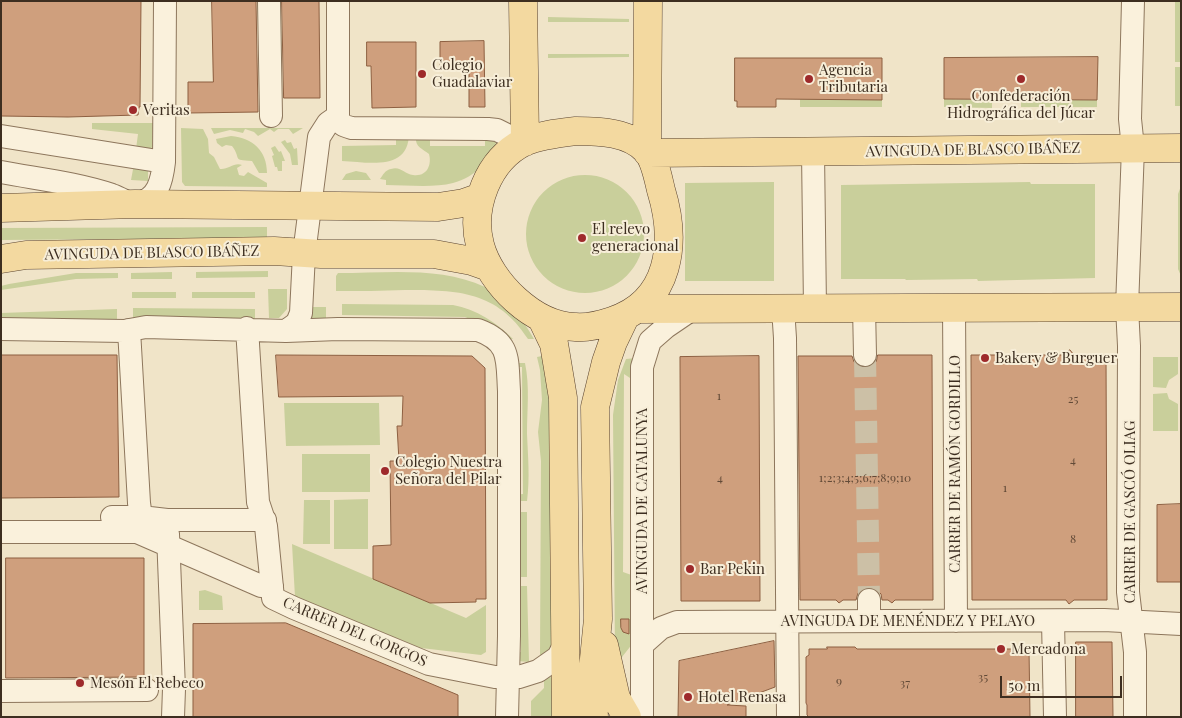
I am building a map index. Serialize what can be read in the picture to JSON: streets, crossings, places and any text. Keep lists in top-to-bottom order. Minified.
{"streets":{"main road":["AVINGUDA DE BLASCO IBÁÑEZ"],"street":["CARRER DE RAMÓN GORDILLO","AVINGUDA DE CATALUNYA","CARRER DE GASCÓ OLIAG","AVINGUDA DE MENÉNDEZ Y PELAYO","CARRER DEL GORGOS"]},"crossings":[["CARRER DE RAMÓN GORDILLO","AVINGUDA DE MENÉNDEZ Y PELAYO"],["AVINGUDA DE CATALUNYA","AVINGUDA DE MENÉNDEZ Y PELAYO"],["CARRER DE GASCÓ OLIAG","AVINGUDA DE MENÉNDEZ Y PELAYO"]],"places":["Colegio Guadalaviar","Agencia Tributaria","Confederación Hidrográfica del Júcar","Veritas","El relevo generacional","Bakery & Burguer","Colegio Nuestra Señora del Pilar","Bar Pekin","Mercadona","Mesón El Rebeco","Hotel Renasa"],"house_numbers":["1","25","4","4","1;2;3;4;5;6;7;8;9;10","1","8","35","9","37"],"scale_bar":"50 m"}
